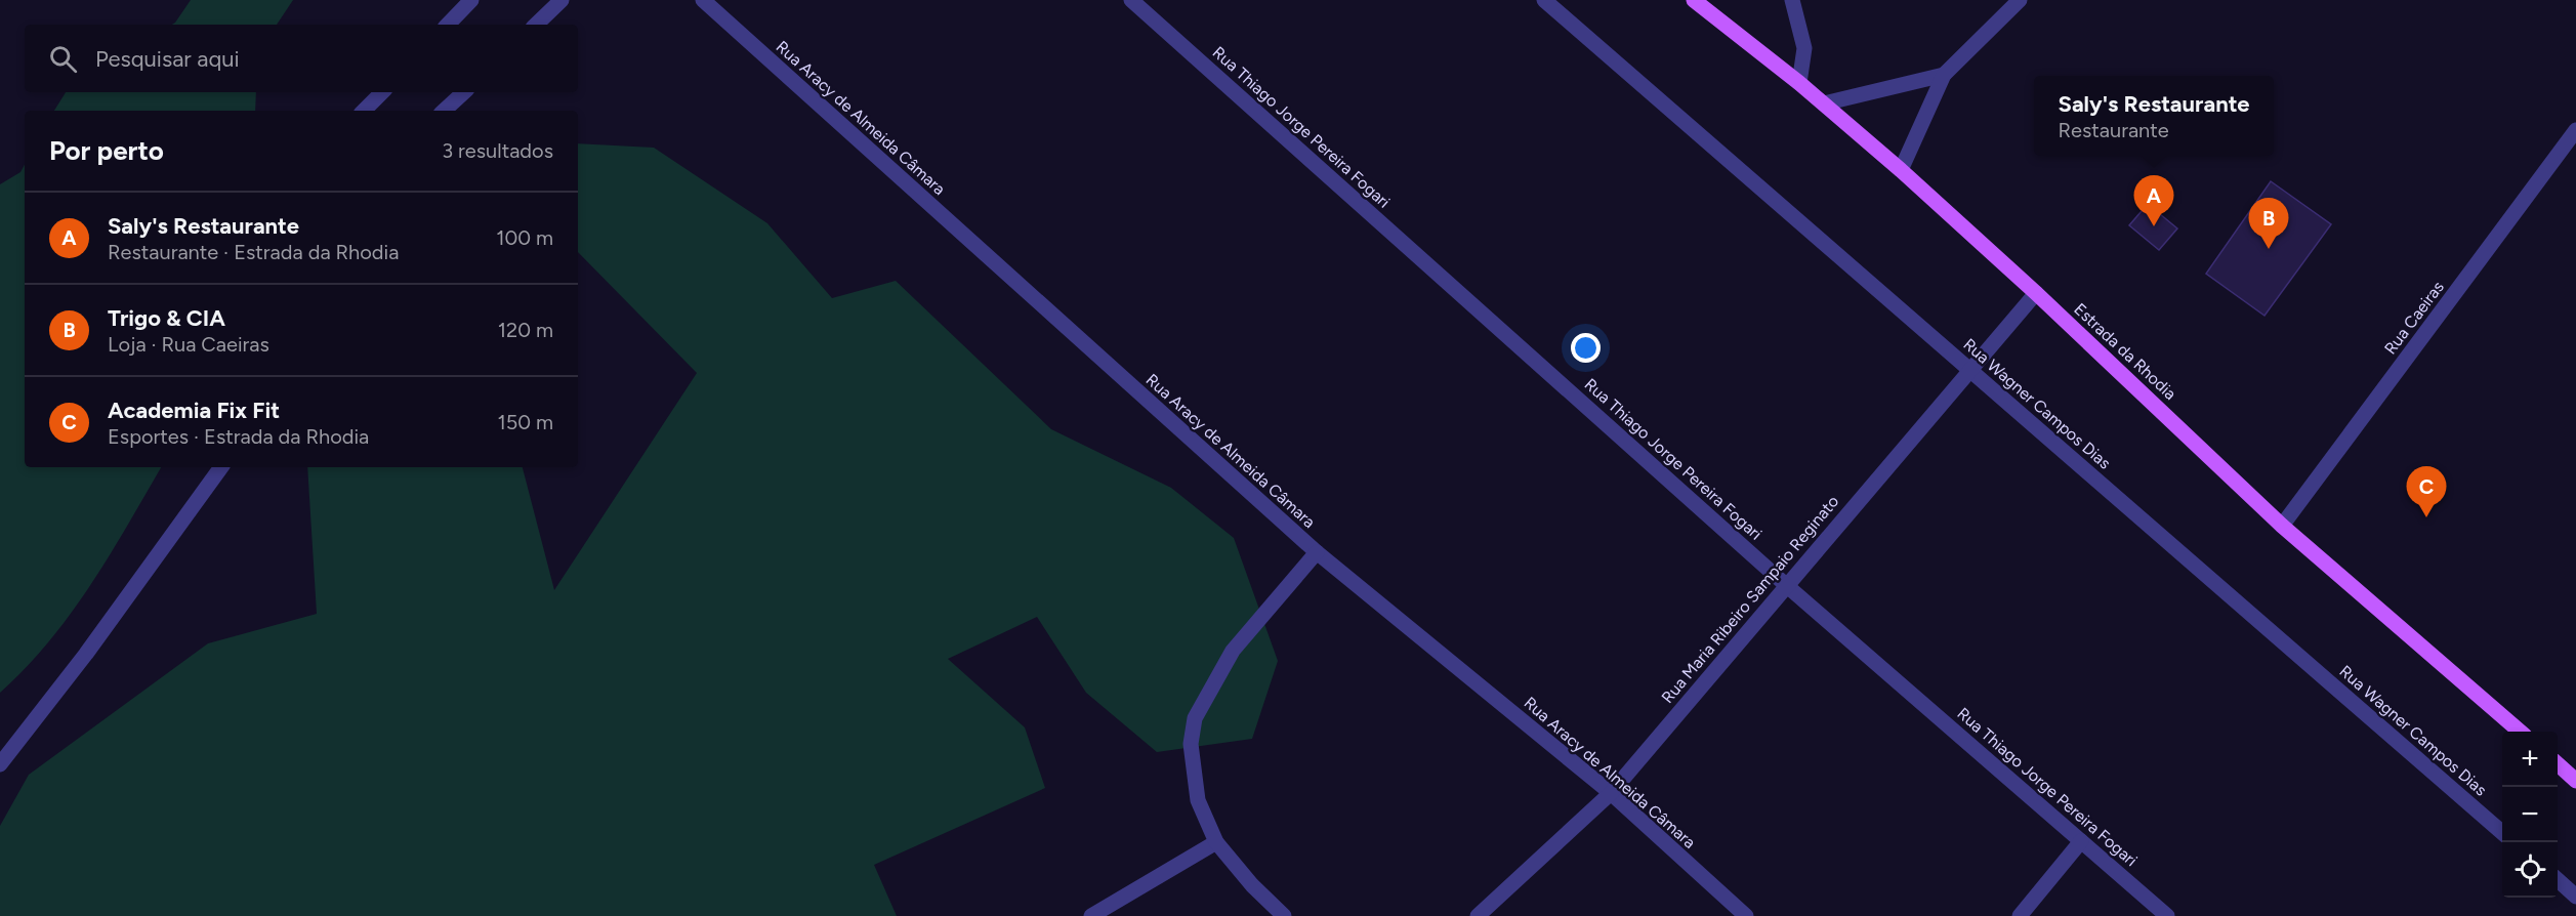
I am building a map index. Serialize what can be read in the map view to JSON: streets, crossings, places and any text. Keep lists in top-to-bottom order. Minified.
{"streets":{"main road":["Estrada da Rhodia"],"street":["Rua Aracy de Almeida Câmara","Rua Thiago Jorge Pereira Fogari","Rua Caeiras","Rua Wagner Campos Dias","Rua Maria Ribeiro Sampaio Reginato"]},"crossings":[["Rua Aracy de Almeida Câmara","Rua Maria Ribeiro Sampaio Reginato"],["Rua Thiago Jorge Pereira Fogari","Rua Maria Ribeiro Sampaio Reginato"],["Rua Caeiras","Estrada da Rhodia"],["Estrada da Rhodia","Rua Maria Ribeiro Sampaio Reginato"],["Rua Wagner Campos Dias","Rua Maria Ribeiro Sampaio Reginato"]],"page":{"search":"Pesquisar aqui","popup":["Saly's Restaurante","Restaurante"],"heading":["Por perto","3 resultados"],"pins":["A","B","C"],"list":[{"mark":"A","name":"Saly's Restaurante","note":"Restaurante · Estrada da Rhodia","value":"100 m"},{"mark":"B","name":"Trigo & CIA","note":"Loja · Rua Caeiras","value":"120 m"},{"mark":"C","name":"Academia Fix Fit","note":"Esportes · Estrada da Rhodia","value":"150 m"}],"map_buttons":["+","−"]}}
